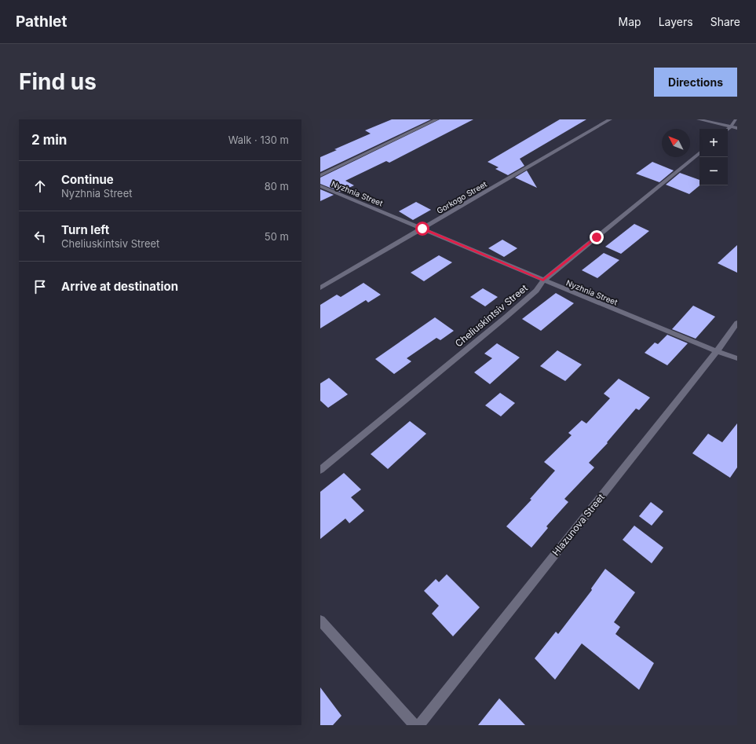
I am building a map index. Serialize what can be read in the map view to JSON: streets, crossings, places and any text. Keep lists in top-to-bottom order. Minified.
{"streets":{"street":["Nyzhnia Street","Gorkogo Street","Cheliuskintsiv Street","Hlazunova Street"]},"crossings":[["Nyzhnia Street","Gorkogo Street"],["Nyzhnia Street","Cheliuskintsiv Street"],["Nyzhnia Street","Hlazunova Street"]],"north":"top left","page":{"header":"Pathlet","nav":["Map","Layers","Share"],"buttons":"Directions","title":"Find us","heading":["2 min","Walk · 130 m"],"map_buttons":["+","−"],"list":[["Continue","Nyzhnia Street","80 m"],["Turn left","Cheliuskintsiv Street","50 m"],"Arrive at destination"]}}
